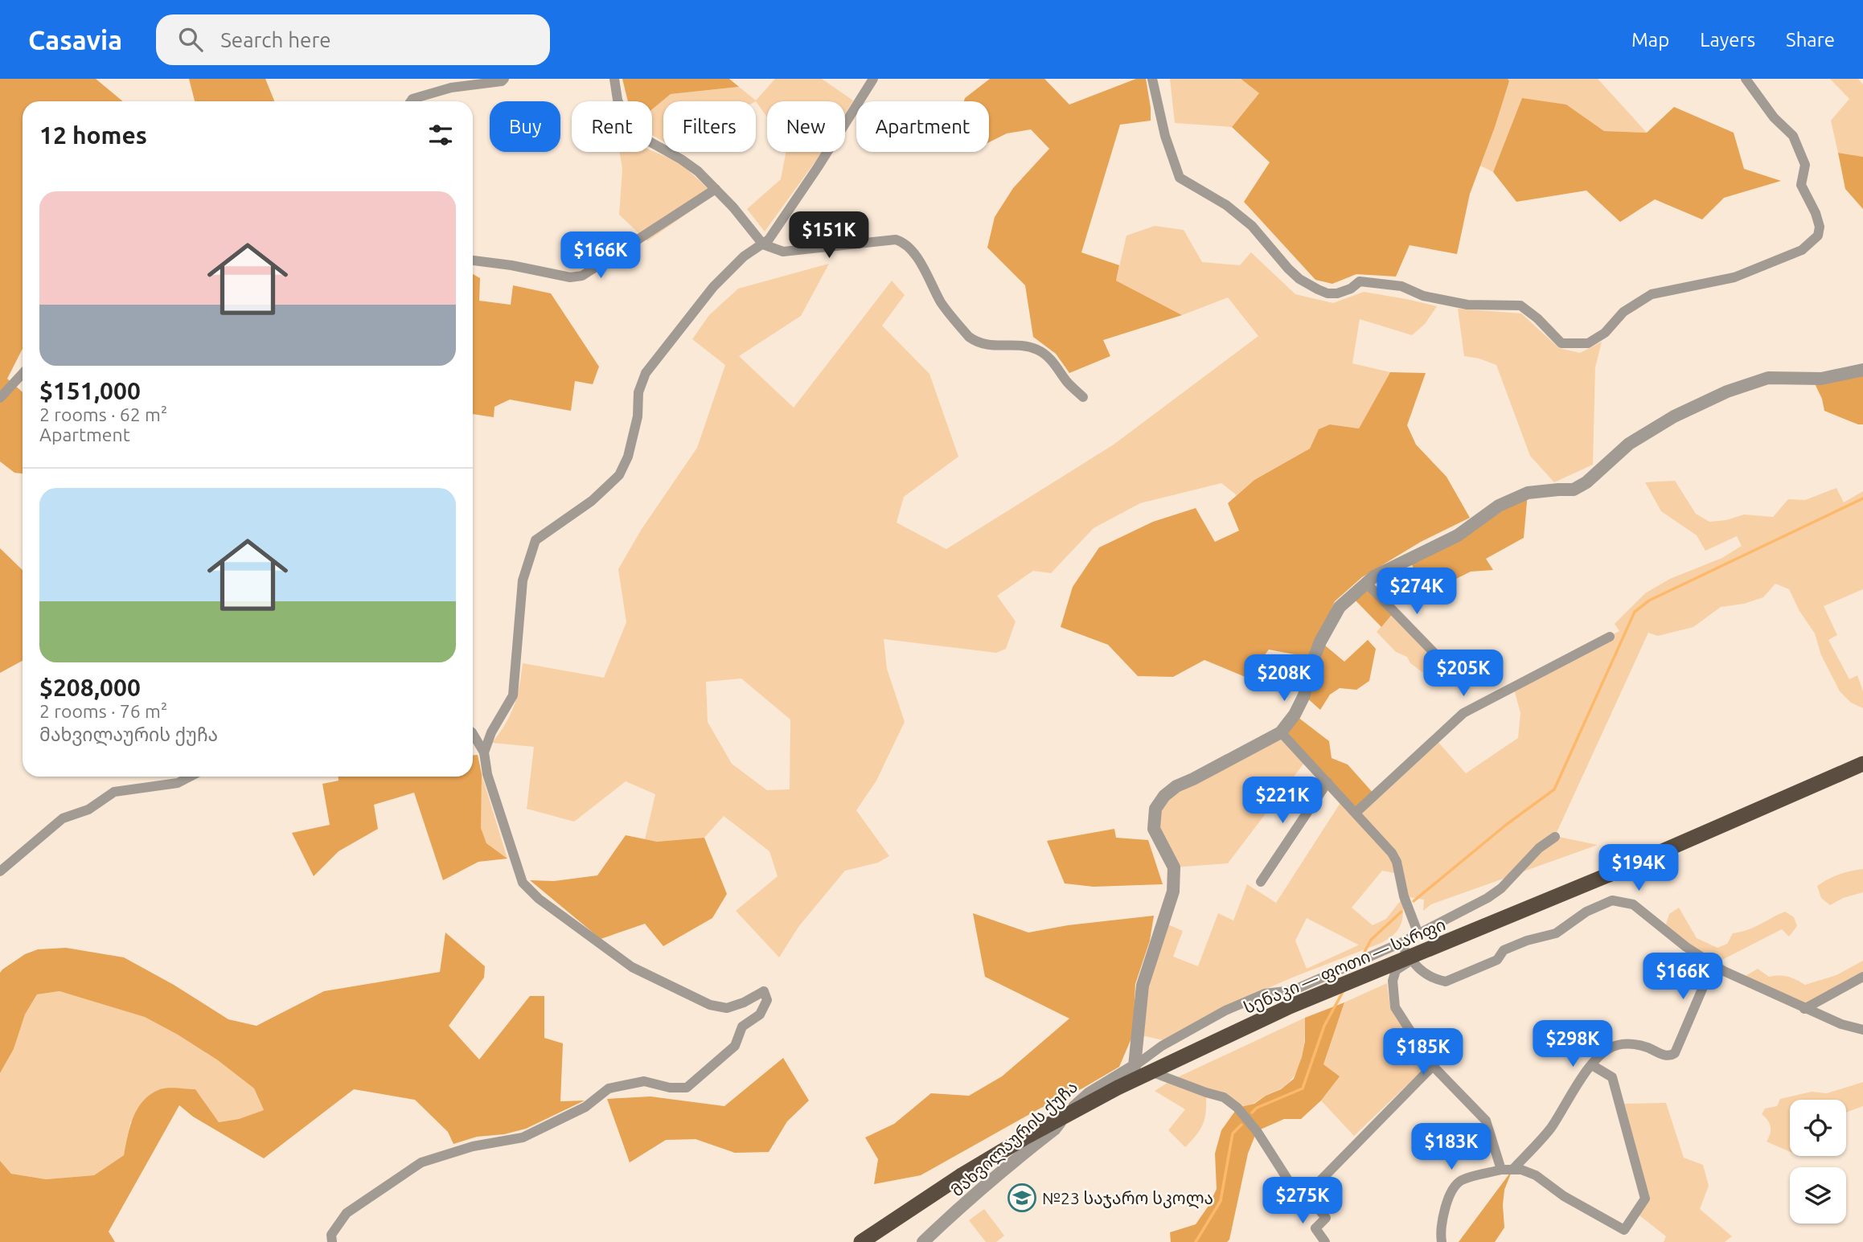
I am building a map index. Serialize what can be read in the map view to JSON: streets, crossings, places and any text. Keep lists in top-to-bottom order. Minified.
{"streets":{"highway":["სენაკი — ფოთი — სარფი"],"street":["მახვილაურის ქუჩა"]},"places":{"school or university":["№23 საჯარო სკოლა"]},"page":{"header":"Casavia","search":"Search here","nav":["Map","Layers","Share"],"chip":["Buy","Rent","Filters","New","Apartment"],"heading":"12 homes","list":[{"name":"$151,000","note":"2 rooms · 62 m² · Apartment"},{"name":"$208,000","note":"2 rooms · 76 m² · მახვილაურის ქუჩა"}],"price":["$151K","$166K","$274K","$205K","$208K","$221K","$194K","$166K","$298K","$185K","$183K","$275K"]}}
